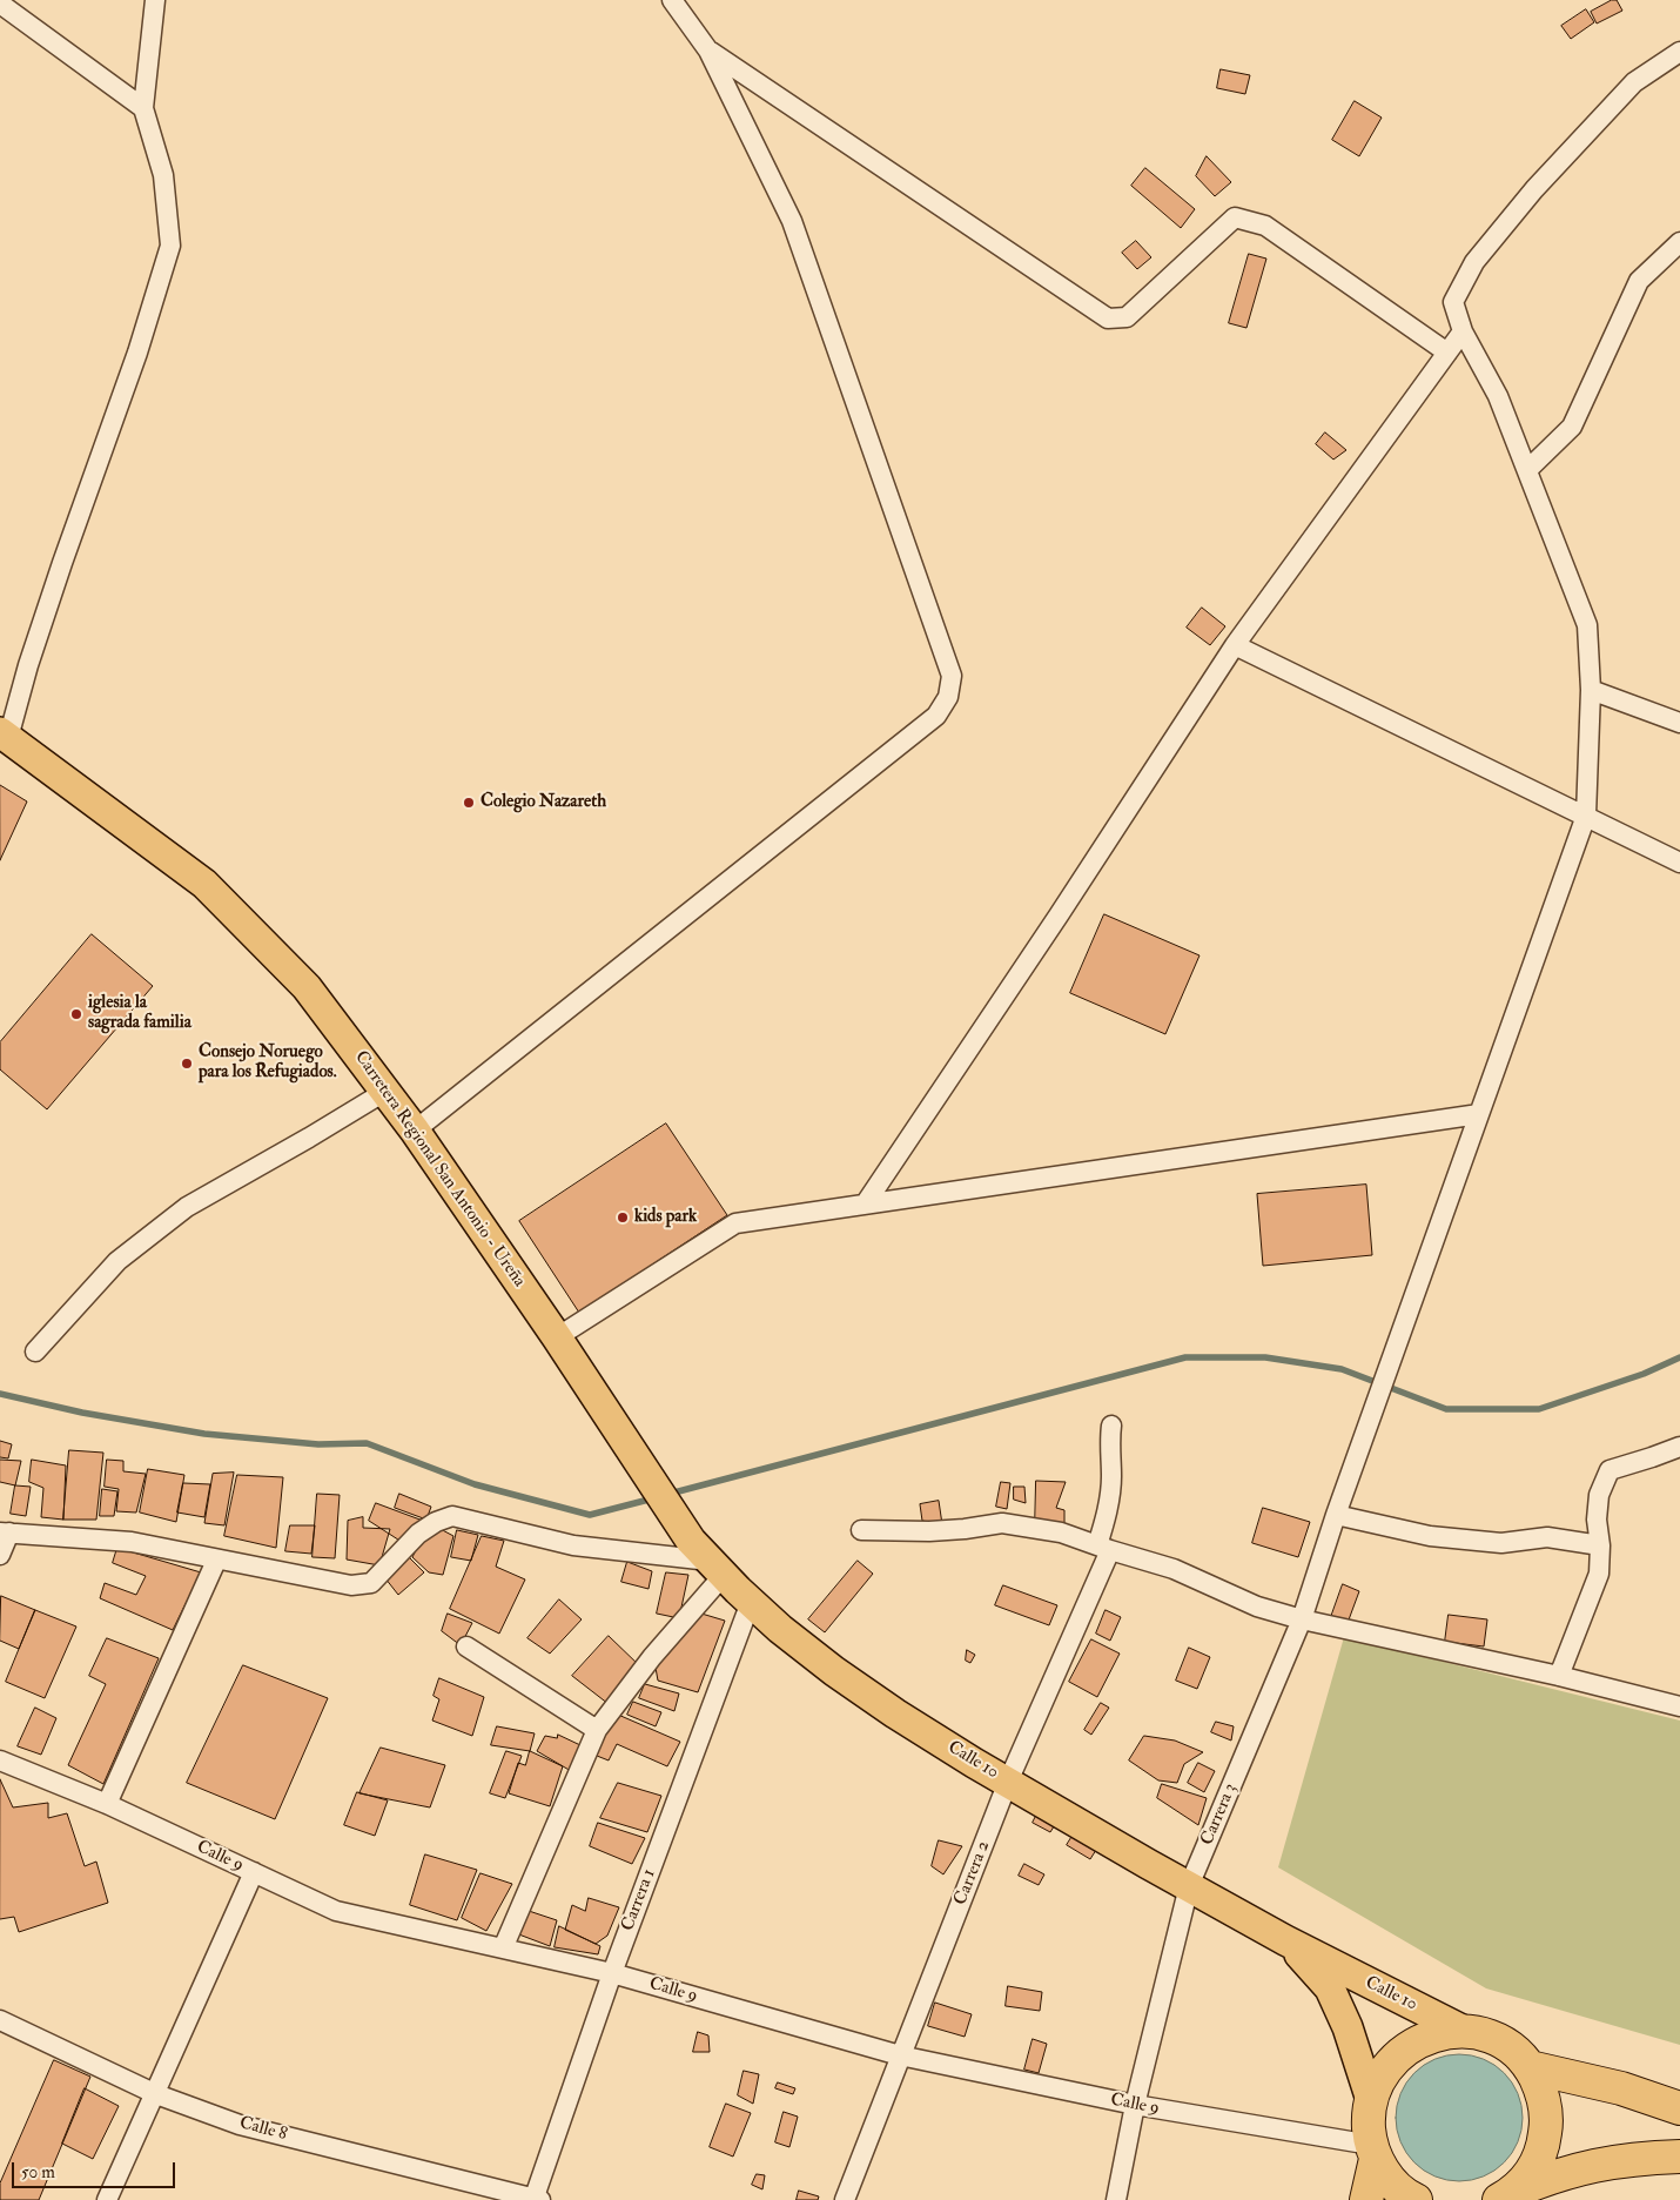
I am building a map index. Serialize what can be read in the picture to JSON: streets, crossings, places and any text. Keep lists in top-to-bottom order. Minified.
{"streets":{"main road":["Carretera Regional San Antonio - Ureña","Calle 10"],"street":["Carrera 3","Calle 9","Carrera 2","Carrera 1","Calle 8"]},"crossings":[["Carretera Regional San Antonio - Ureña","Calle 10"],["Calle 10","Carrera 3"],["Calle 10","Carrera 2"],["Calle 10","Carrera 1"],["Carrera 3","Calle 9"],["Calle 9","Carrera 2"],["Calle 9","Carrera 1"],["Carrera 1","Calle 8"]],"places":["Colegio Nazareth","iglesia la sagrada familia","Consejo Noruego para los Refugiados.","kids park"],"scale_bar":"50 m"}
